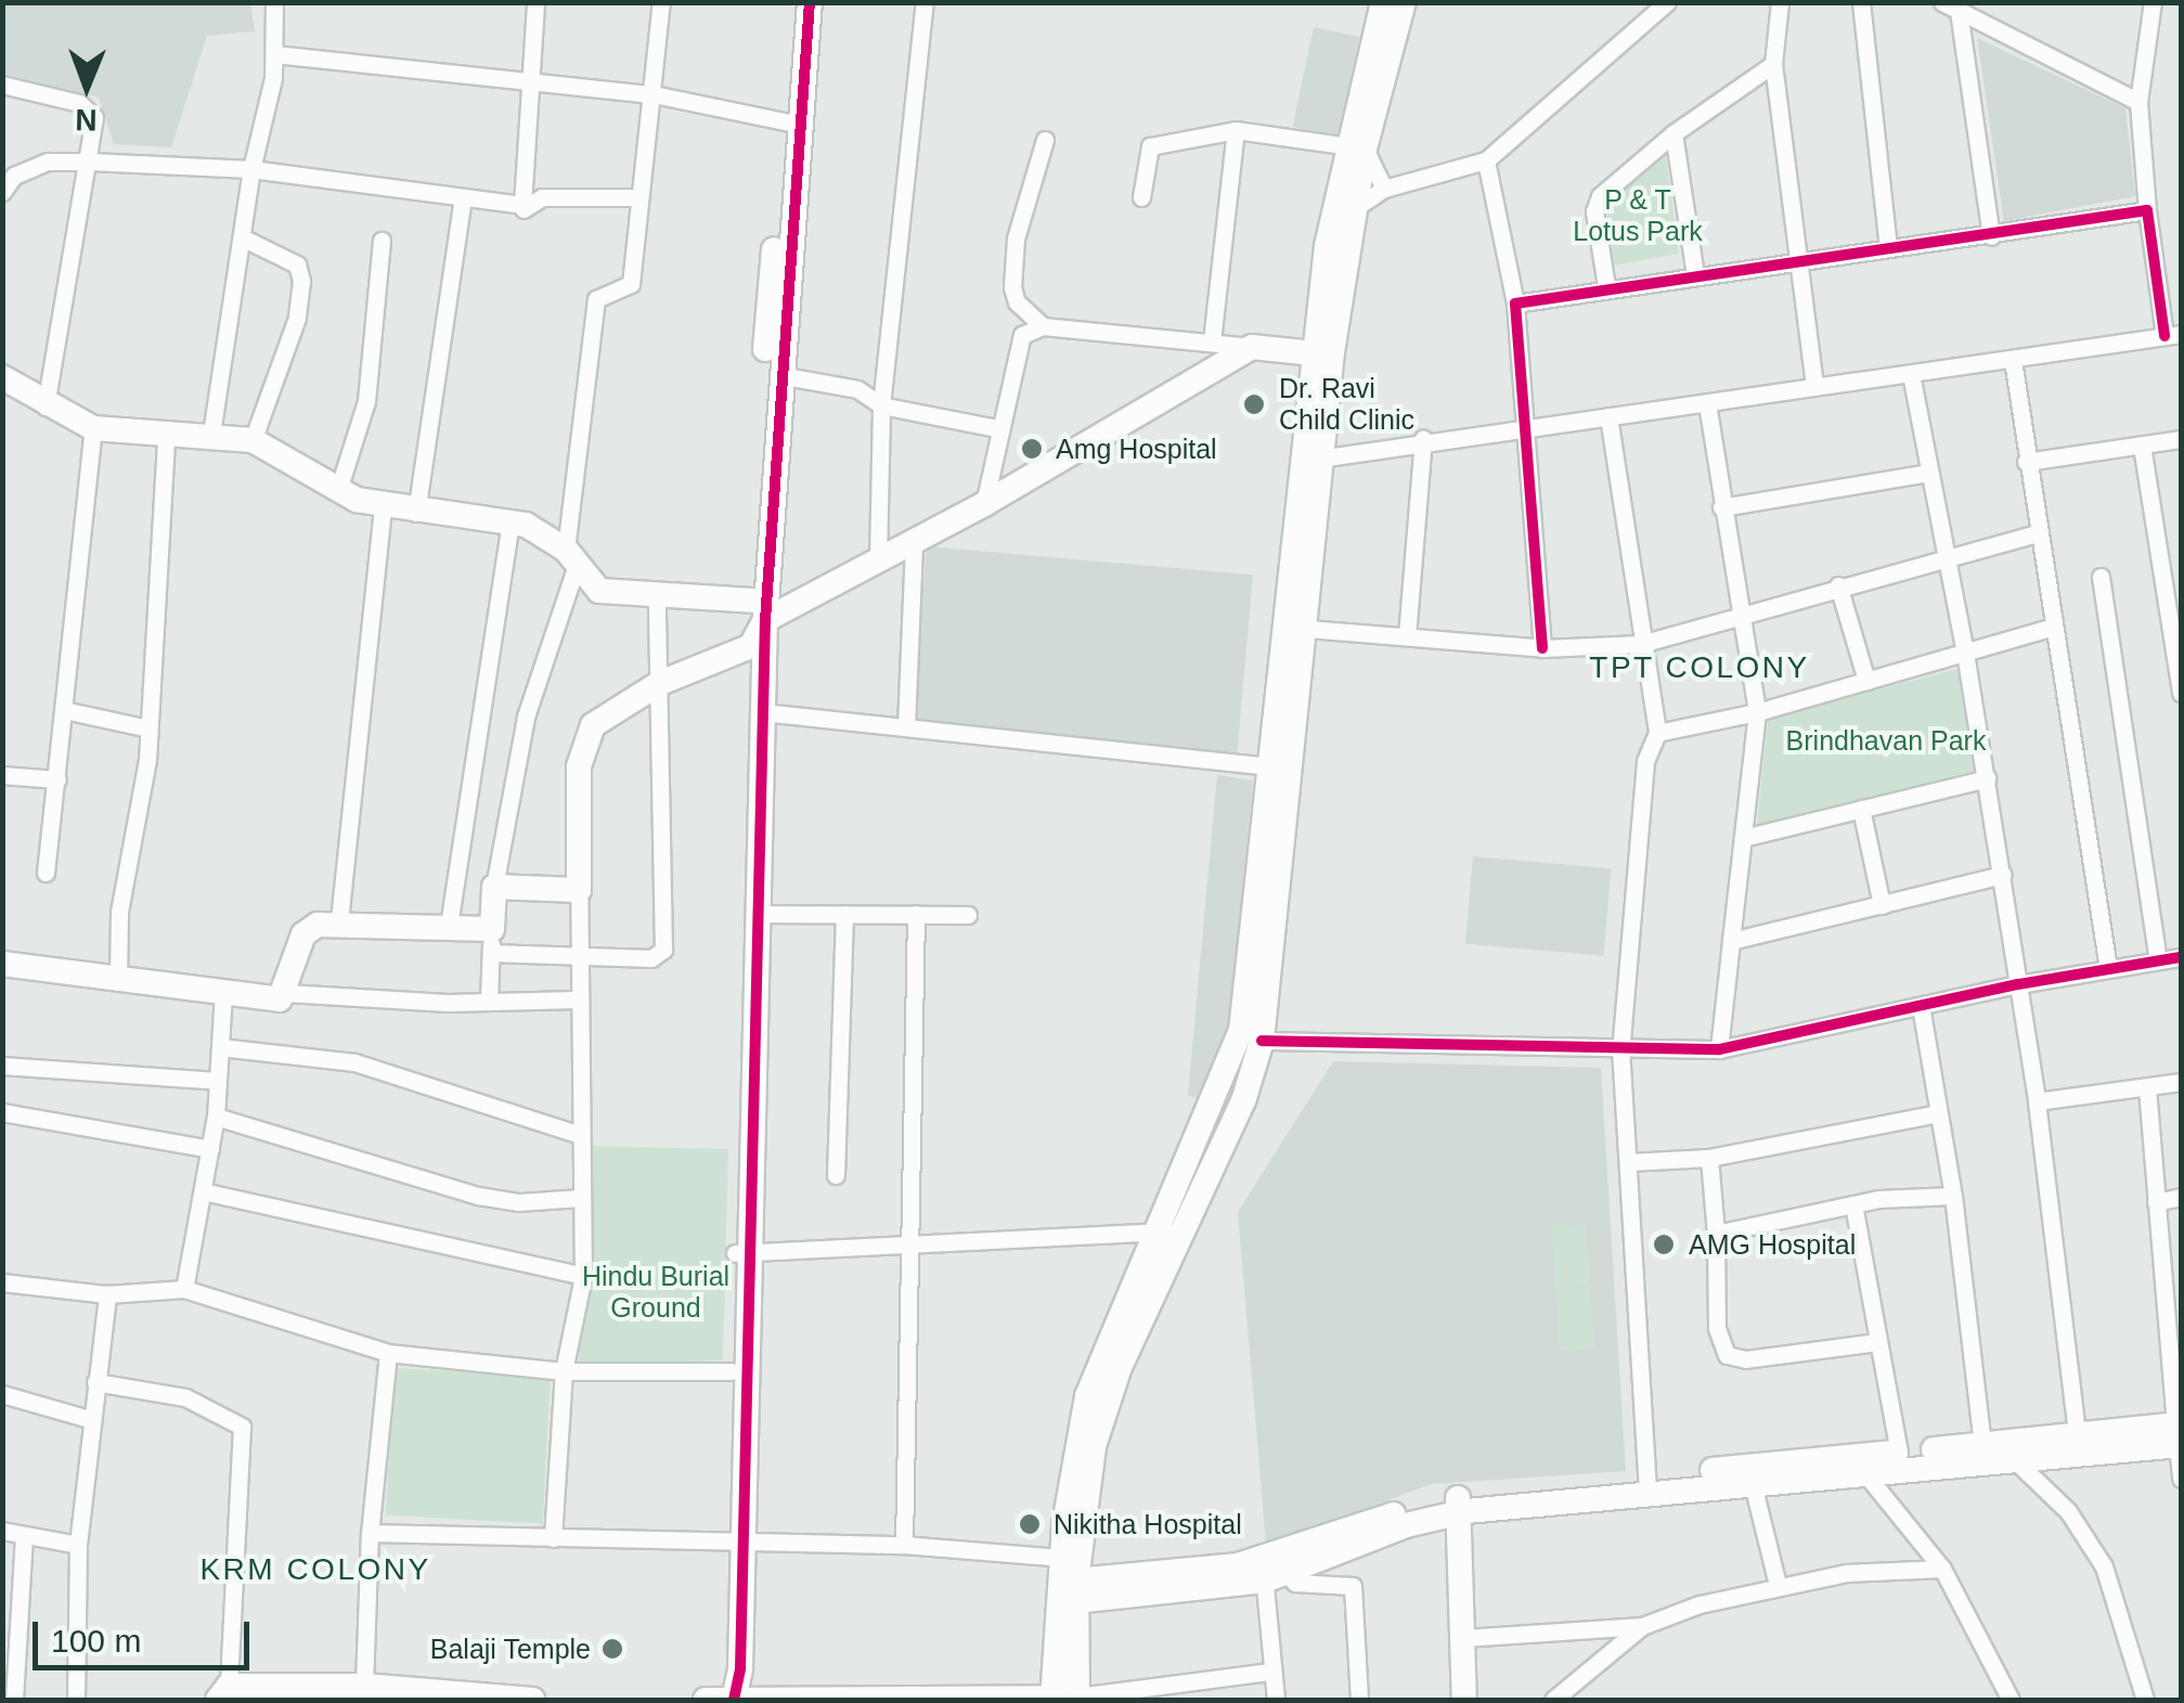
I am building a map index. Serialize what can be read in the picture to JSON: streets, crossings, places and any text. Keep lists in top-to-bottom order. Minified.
{"districts":["TPT COLONY","KRM COLONY"],"parks":["P & T Lotus Park","Brindhavan Park","Hindu Burial Ground"],"places":["Dr. Ravi Child Clinic","Amg Hospital","AMG Hospital","Nikitha Hospital","Balaji Temple"],"scale_bar":"100 m","north":"bottom"}
